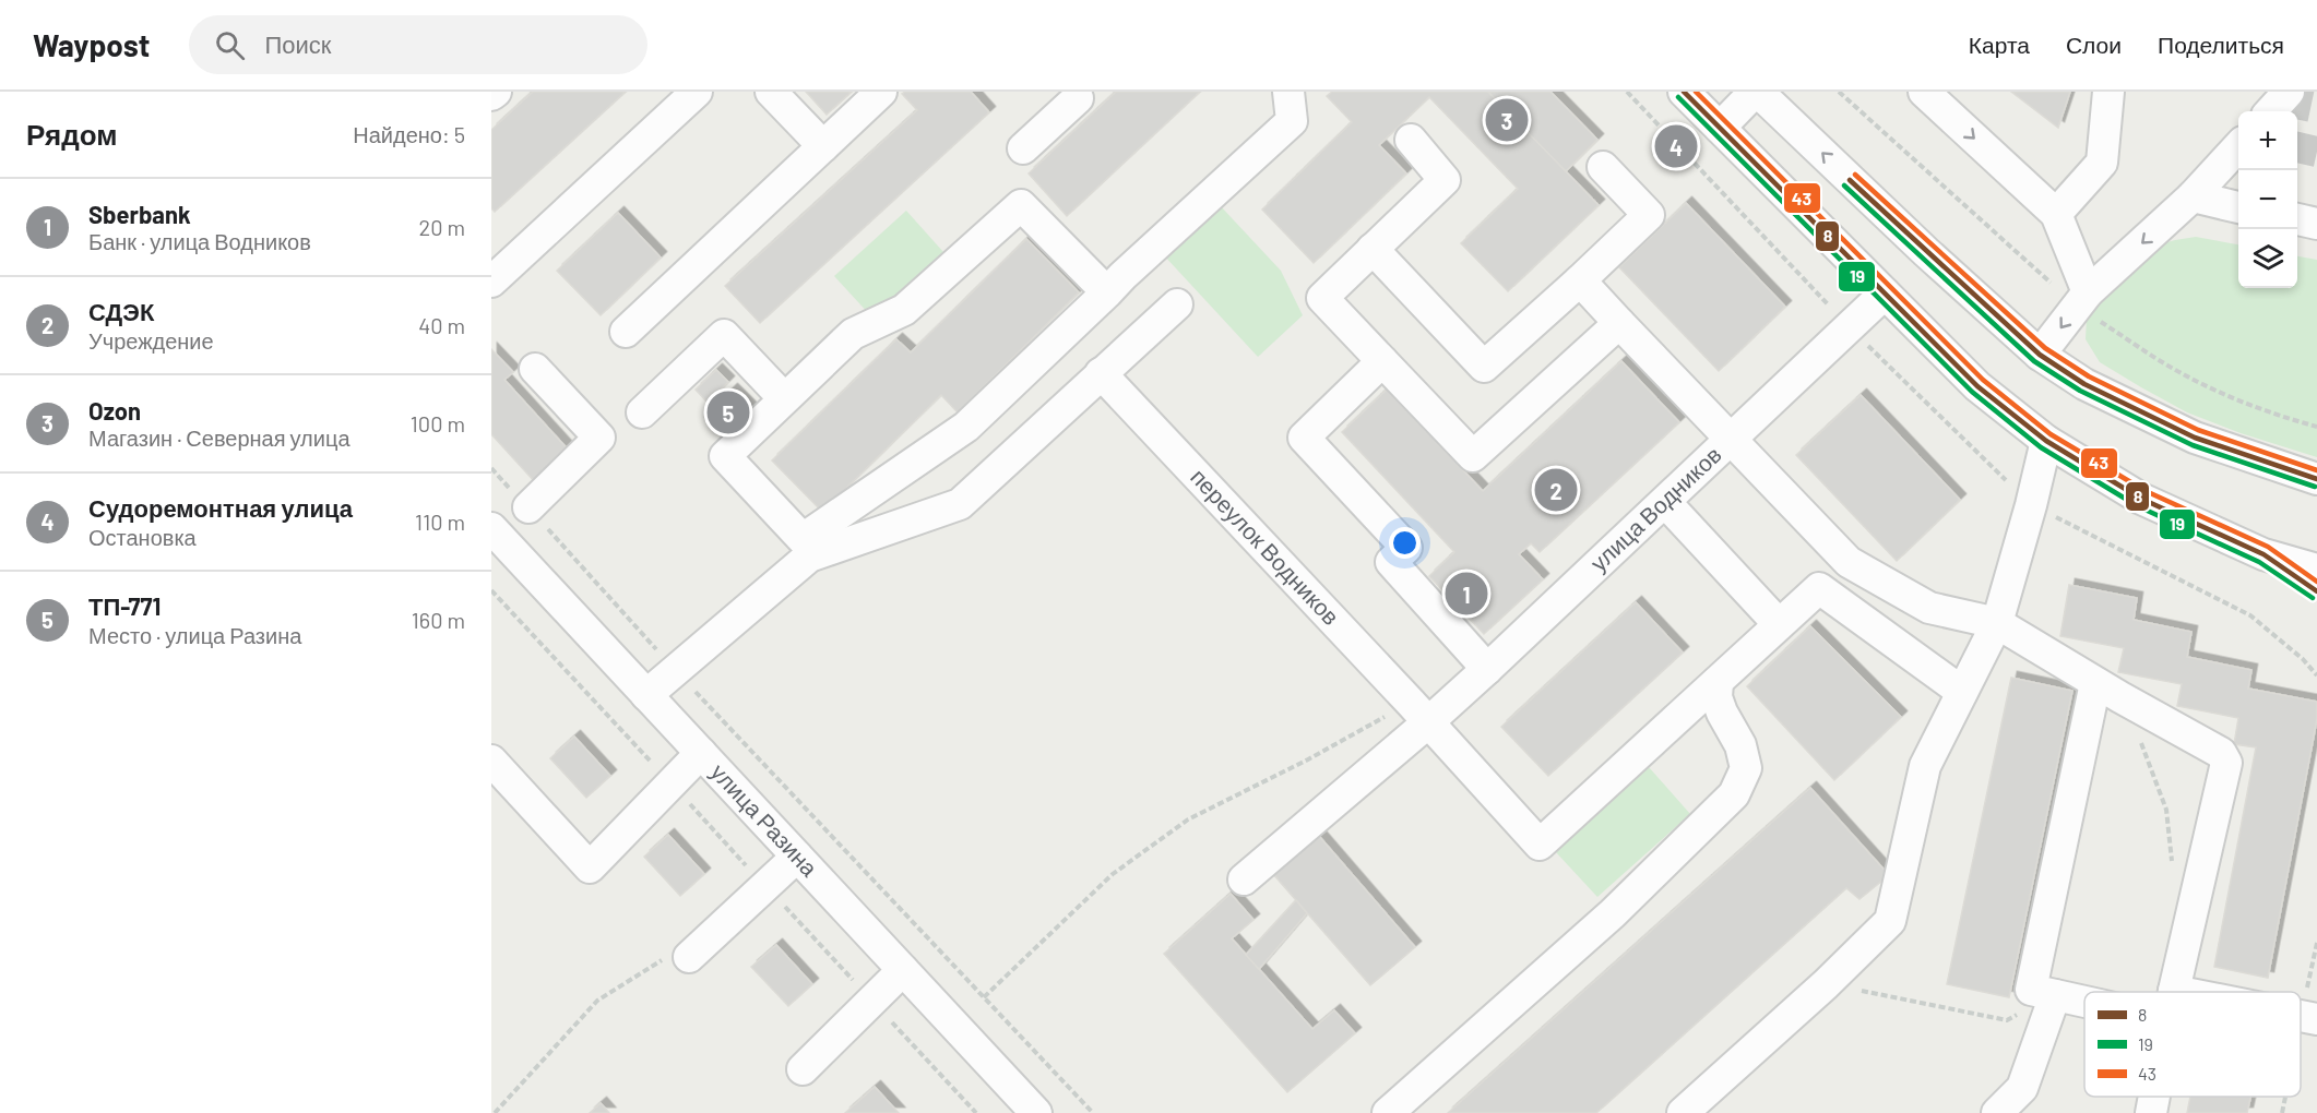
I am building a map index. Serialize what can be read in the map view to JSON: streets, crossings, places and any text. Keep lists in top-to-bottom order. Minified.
{"streets":{"street":["улица Водников","переулок Водников","улица Разина"]},"crossings":[["улица Водников","переулок Водников"]],"lines":["transit line 8","transit line 43","transit line 19"],"legend":["8","19","43"],"page":{"header":"Waypost","search":"Поиск","nav":["Карта","Слои","Поделиться"],"heading":["Рядом","Найдено: 5"],"pins":["3","4","5","2","1"],"map_buttons":["+","−"],"list":[{"mark":"1","name":"Sberbank","note":"Банк · улица Водников","value":"20 m"},{"mark":"2","name":"СДЭК","note":"Учреждение","value":"40 m"},{"mark":"3","name":"Ozon","note":"Магазин · Северная улица","value":"100 m"},{"mark":"4","name":"Судоремонтная улица","note":"Остановка","value":"110 m"},{"mark":"5","name":"ТП-771","note":"Место · улица Разина","value":"160 m"}]}}
